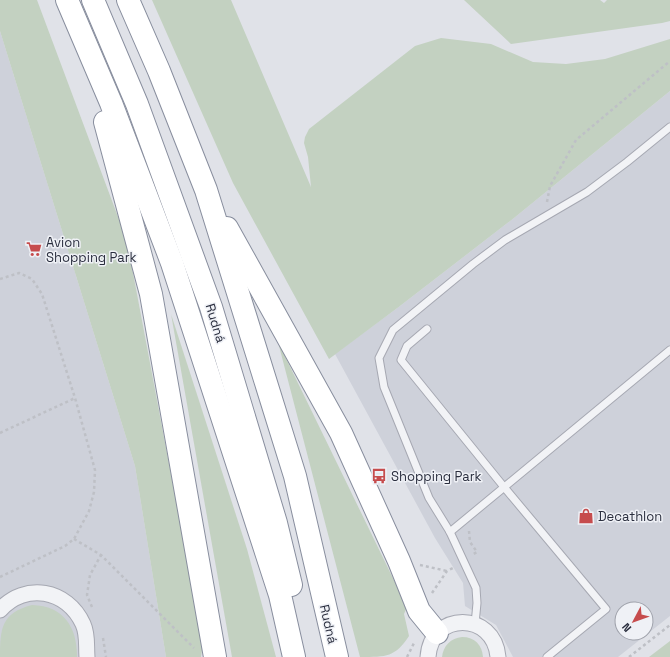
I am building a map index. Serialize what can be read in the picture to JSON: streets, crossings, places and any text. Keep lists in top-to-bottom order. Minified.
{"streets":{"highway":["Rudná"]},"places":{"supermarket":["Avion Shopping Park"],"bus stop":["Shopping Park"],"shop":["Decathlon"]},"north":"bottom left"}
